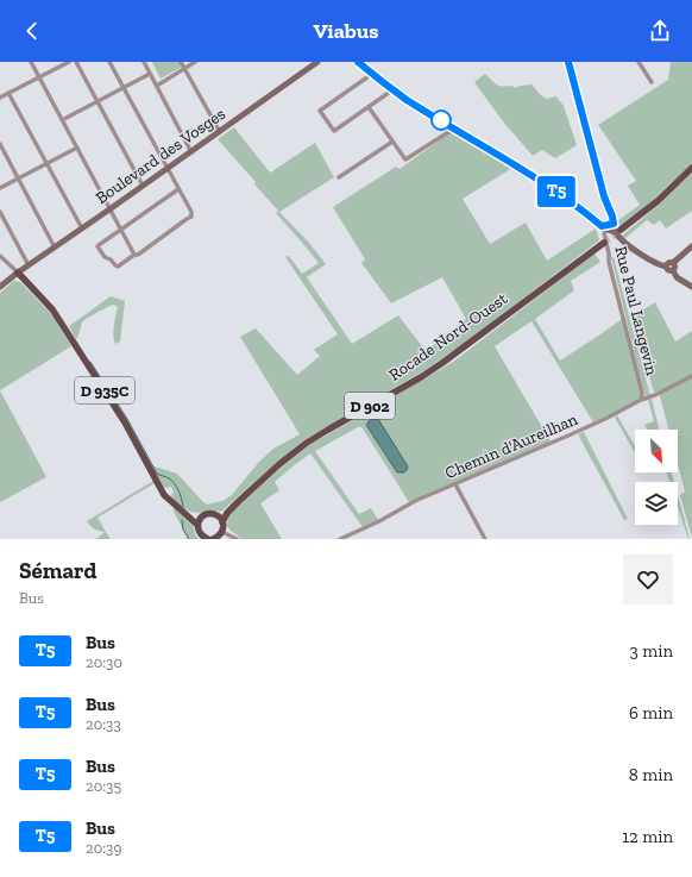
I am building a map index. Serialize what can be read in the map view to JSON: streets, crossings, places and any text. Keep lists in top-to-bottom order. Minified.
{"streets":{"main road":["Boulevard des Vosges","Rocade Nord-Ouest","D 935C","D 902"],"street":["Rue Paul Langevin","Chemin d'Aureilhan"]},"crossings":[["Boulevard des Vosges","D 935C"],["Rue Paul Langevin","Chemin d'Aureilhan"],["Rocade Nord-Ouest","D 935C"]],"lines":["bus line T5"],"north":"bottom right","page":{"header":"Viabus","on_map":"T5","heading":["Sémard","Bus"],"list":[{"mark":"T5","name":"Bus","note":"20:30","value":"3 min"},{"mark":"T5","name":"Bus","note":"20:33","value":"6 min"},{"mark":"T5","name":"Bus","note":"20:35","value":"8 min"},{"mark":"T5","name":"Bus","note":"20:39","value":"12 min"}]}}
